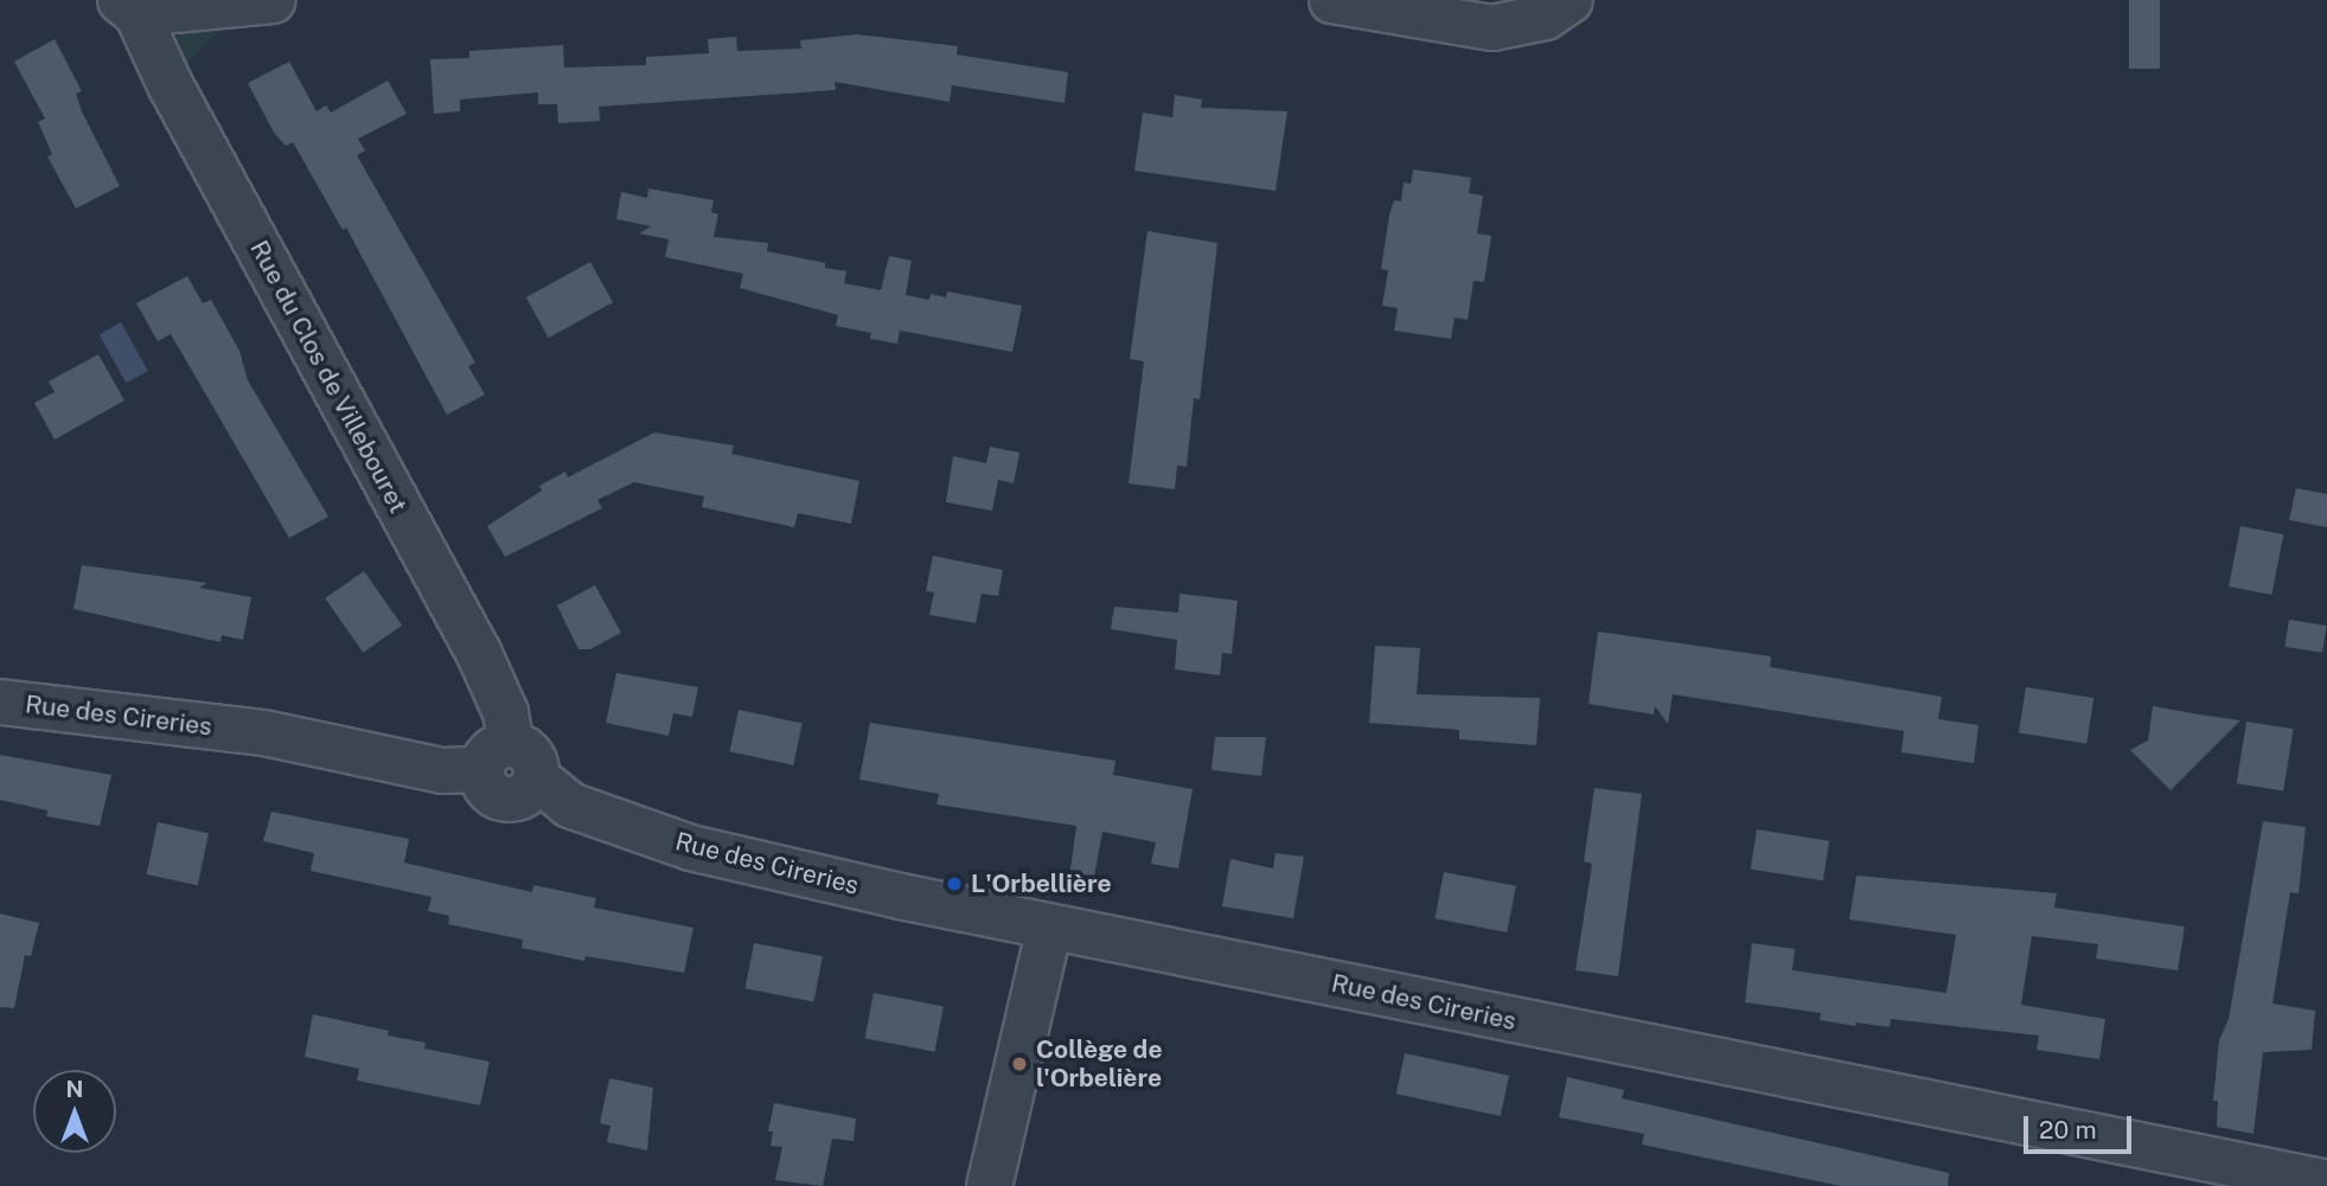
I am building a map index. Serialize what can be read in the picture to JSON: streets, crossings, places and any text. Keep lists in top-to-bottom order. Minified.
{"streets":{"street":["Rue du Clos de Villebouret","Rue des Cireries"]},"crossings":[["Rue du Clos de Villebouret","Rue des Cireries"]],"places":["L'Orbellière","Collège de l'Orbelière"],"scale_bar":"20 m","north":"top"}
